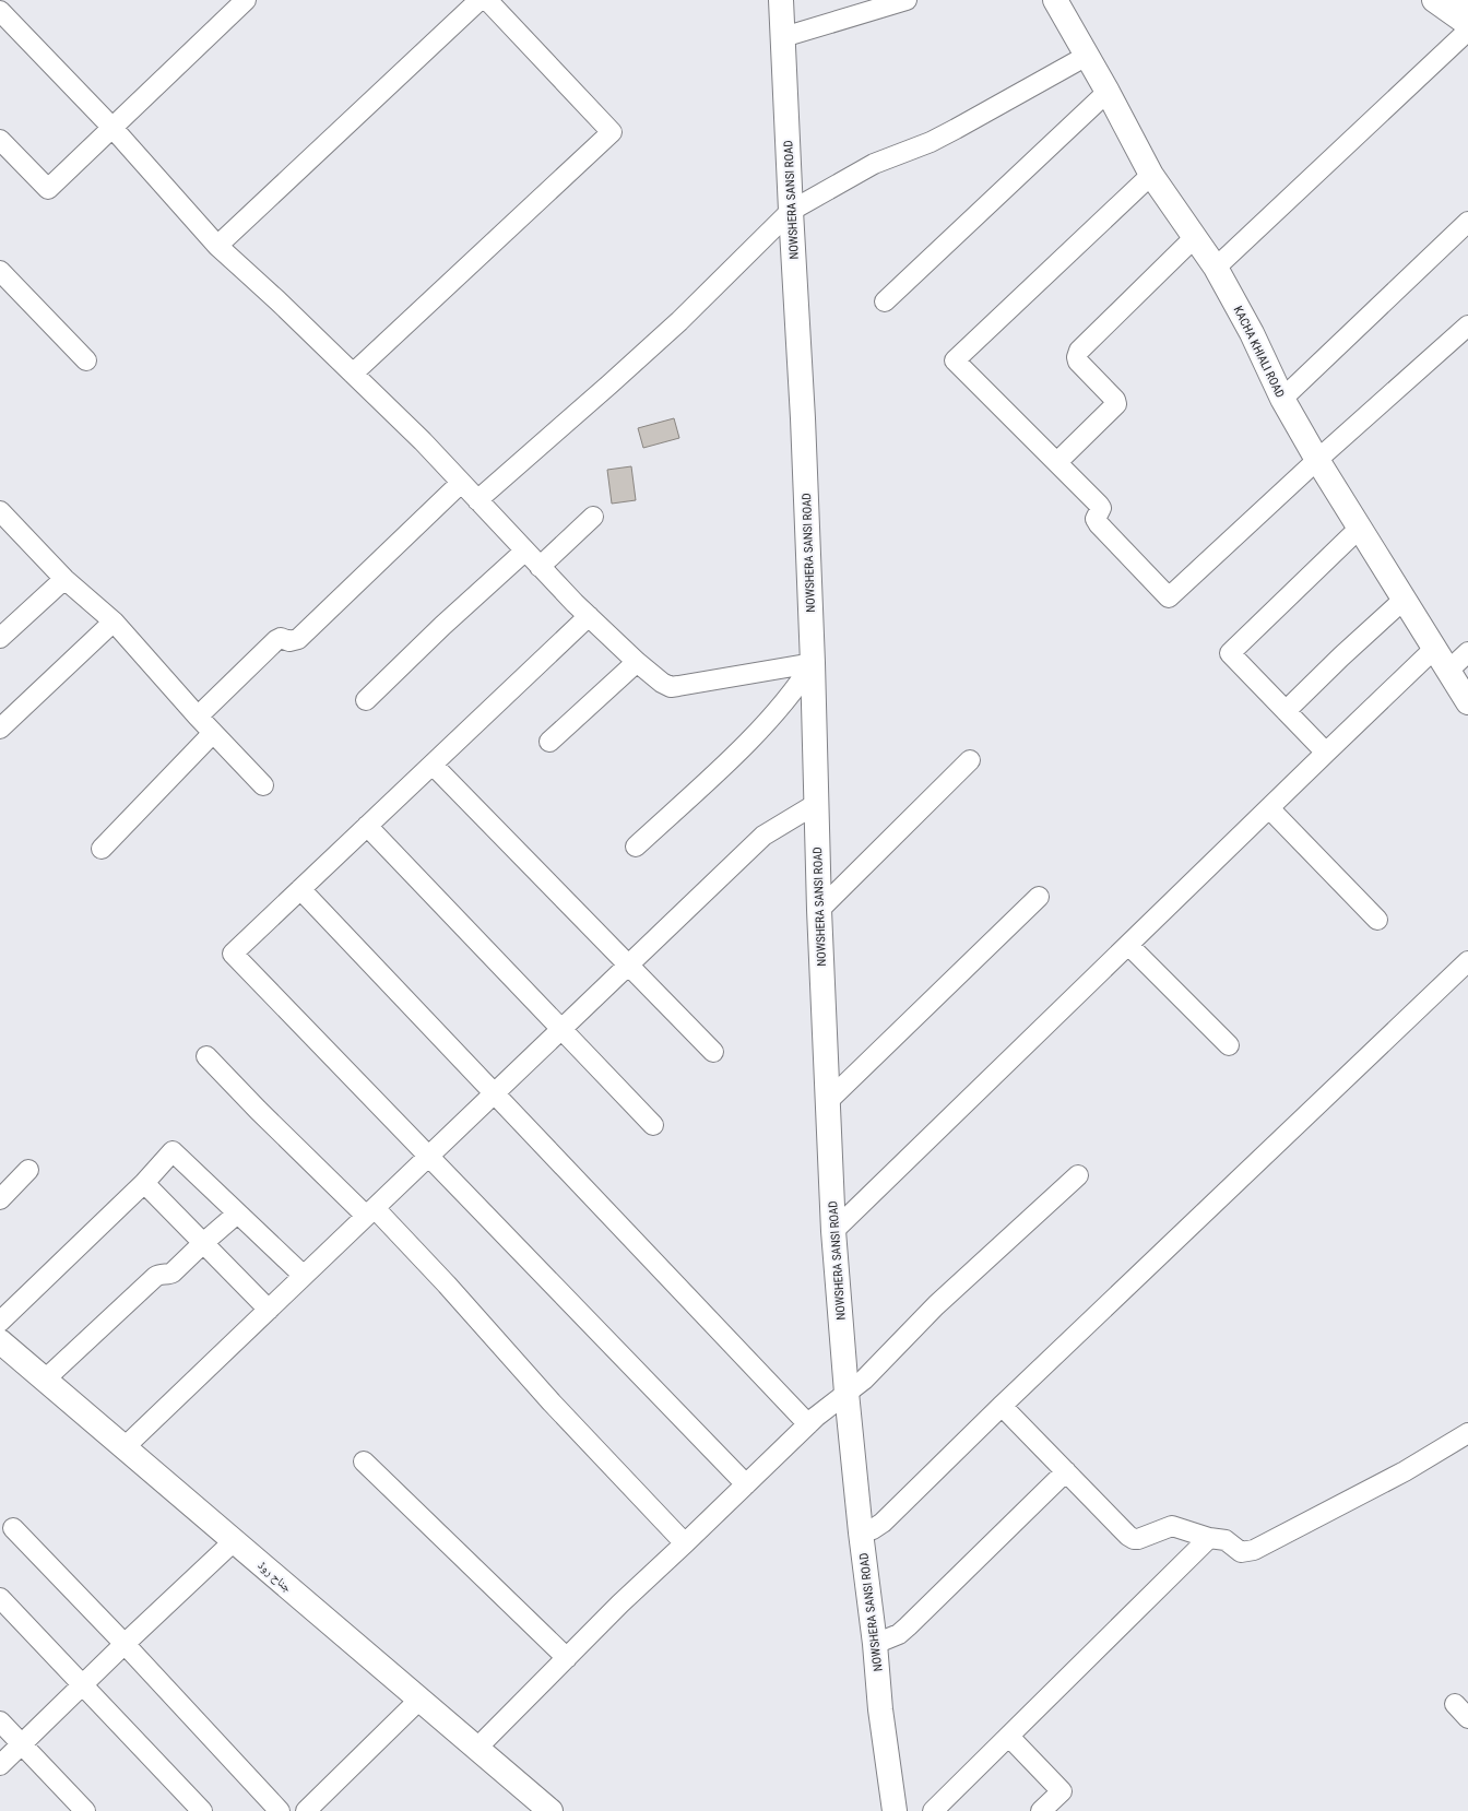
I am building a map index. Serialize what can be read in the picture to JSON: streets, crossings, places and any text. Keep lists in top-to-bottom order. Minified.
{"streets":{"main road":["NOWSHERA SANSI ROAD","KACHA KHIALI ROAD","جناح روڈ"]}}
